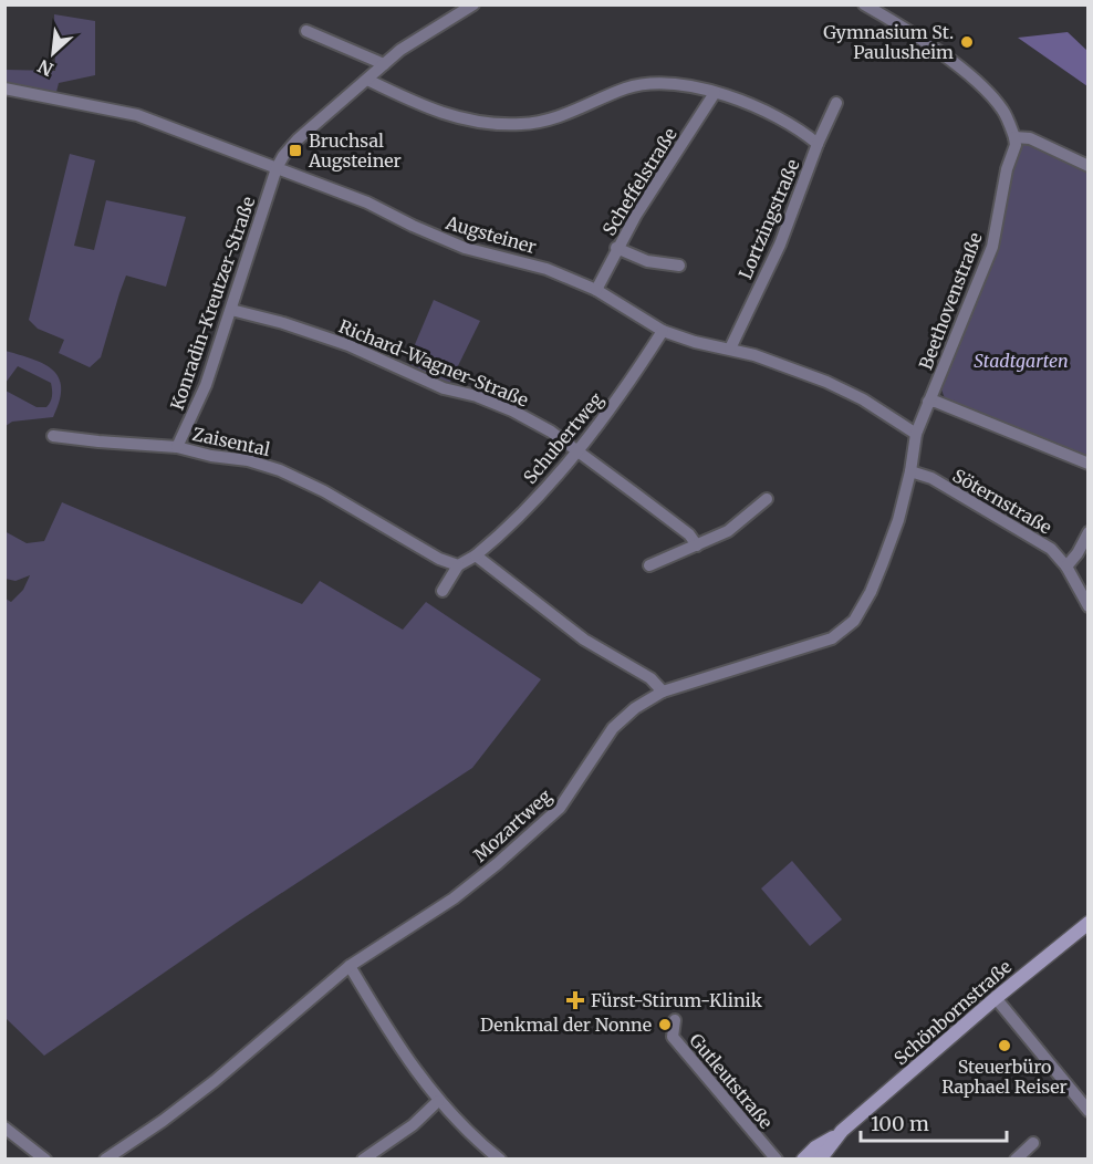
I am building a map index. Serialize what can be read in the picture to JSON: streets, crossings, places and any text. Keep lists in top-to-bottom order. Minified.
{"streets":{"main road":["Schönbornstraße"],"street":["Scheffelstraße","Lortzingstraße","Augsteiner","Beethovenstraße","Konradin-Kreutzer-Straße","Richard-Wagner-Straße","Schubertweg","Zaisental","Söternstraße","Mozartweg","Gutleutstraße"]},"crossings":[["Scheffelstraße","Augsteiner"],["Lortzingstraße","Augsteiner"],["Augsteiner","Beethovenstraße"],["Augsteiner","Konradin-Kreutzer-Straße"],["Augsteiner","Schubertweg"],["Augsteiner","Mozartweg"],["Beethovenstraße","Mozartweg"],["Konradin-Kreutzer-Straße","Richard-Wagner-Straße"],["Konradin-Kreutzer-Straße","Zaisental"],["Richard-Wagner-Straße","Schubertweg"],["Söternstraße","Mozartweg"]],"parks":["Stadtgarten"],"places":{"other":["Gymnasium St. Paulusheim","Denkmal der Nonne","Steuerbüro Raphael Reiser"],"transit":["Bruchsal Augsteiner"],"health":["Fürst-Stirum-Klinik"]},"scale_bar":"100 m","north":"bottom left"}
